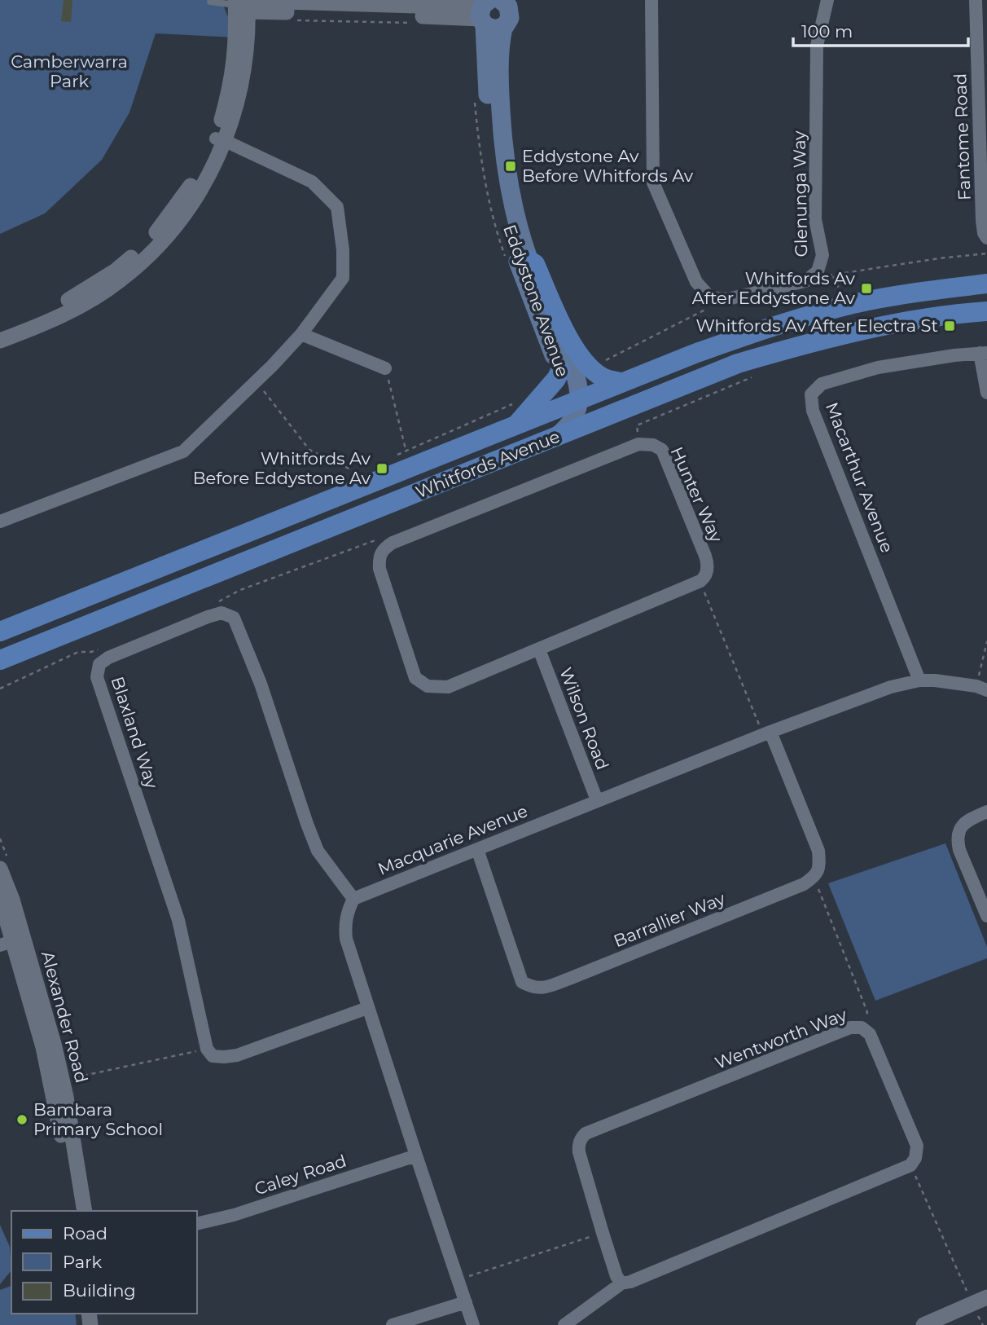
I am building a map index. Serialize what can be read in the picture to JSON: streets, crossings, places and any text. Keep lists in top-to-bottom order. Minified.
{"streets":{"main road":["Eddystone Avenue","Whitfords Avenue"],"street":["Fantome Road","Glenunga Way","Macarthur Avenue","Hunter Way","Wilson Road","Blaxland Way","Macquarie Avenue","Barrallier Way","Alexander Road","Wentworth Way","Caley Road"]},"crossings":[["Eddystone Avenue","Whitfords Avenue"],["Macarthur Avenue","Macquarie Avenue"],["Hunter Way","Wilson Road"],["Wilson Road","Macquarie Avenue"],["Blaxland Way","Macquarie Avenue"],["Macquarie Avenue","Barrallier Way"]],"parks":["Camberwarra Park"],"places":{"transit":["Eddystone Av Before Whitfords Av","Whitfords Av After Eddystone Av","Whitfords Av After Electra St","Whitfords Av Before Eddystone Av"],"other":["Bambara Primary School"]},"legend":["Road","Park","Building"],"scale_bar":"100 m"}
